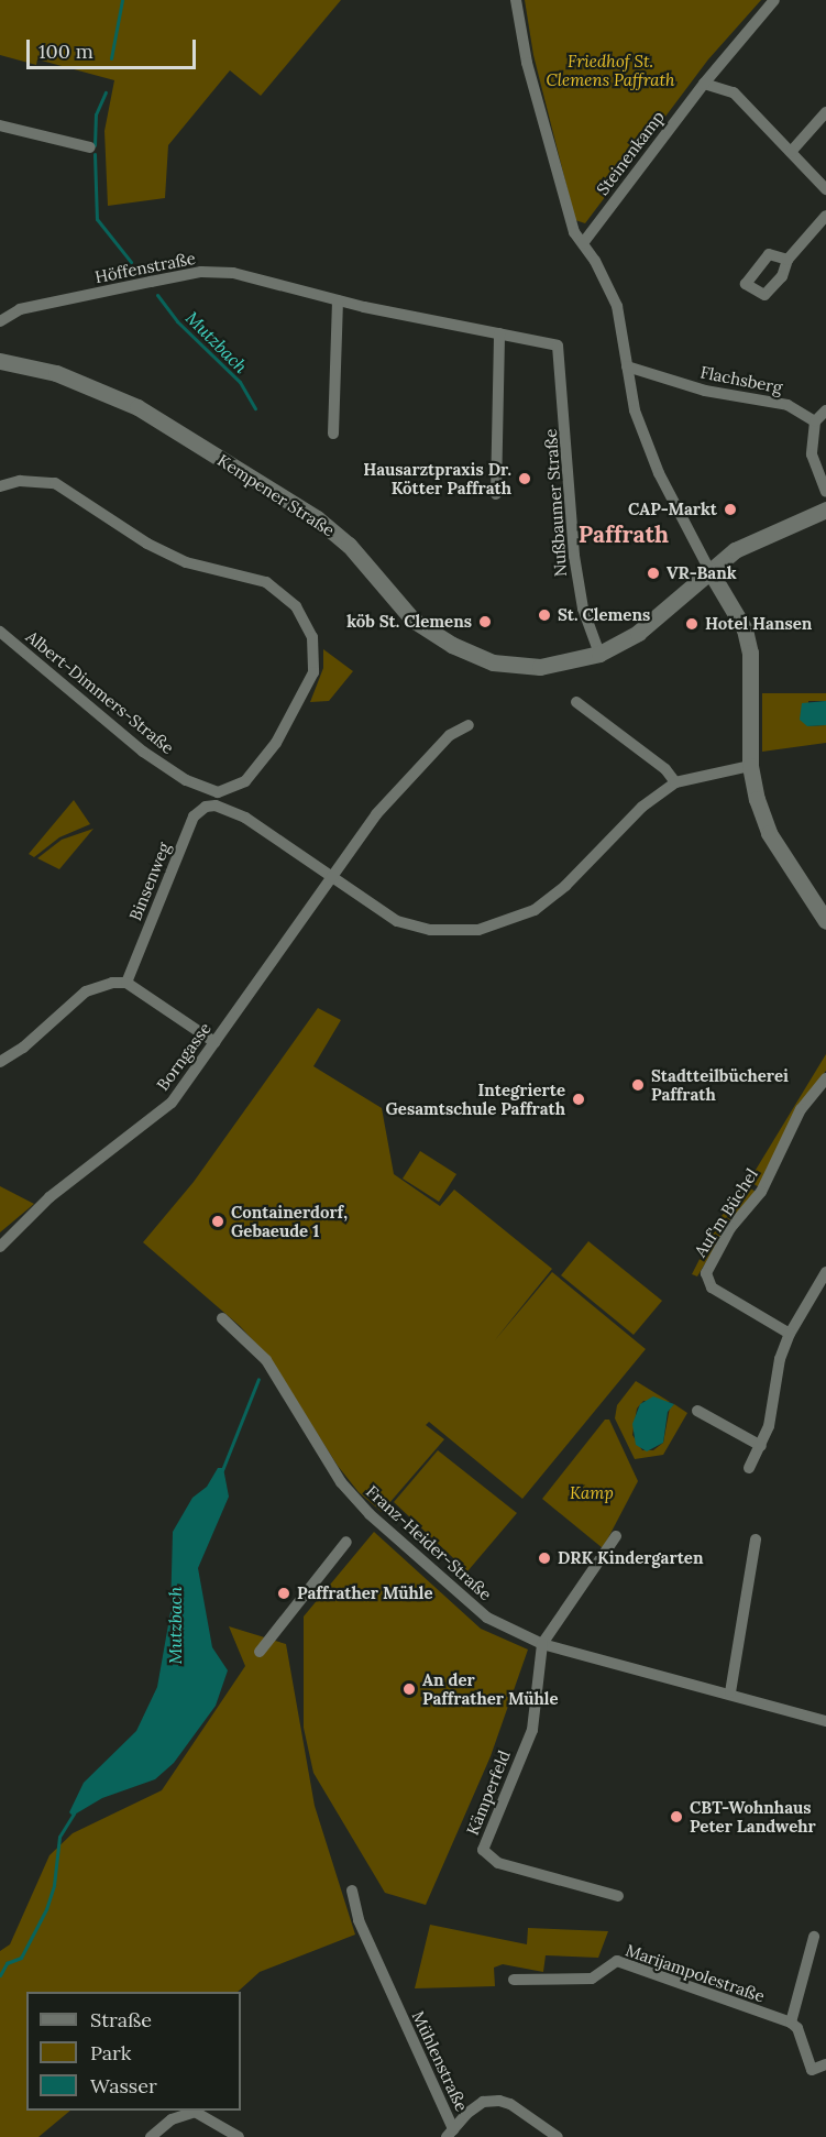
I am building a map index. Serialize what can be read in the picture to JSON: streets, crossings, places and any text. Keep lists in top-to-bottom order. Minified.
{"streets":{"main road":["Kempener Straße"],"street":["Steinenkamp","Höffenstraße","Flachsberg","Nußbaumer Straße","Albert-Dimmers-Straße","Binsenweg","Borngasse","Auf'm Büchel","Franz-Heider-Straße","Kämperfeld","Marijampolestraße","Mühlenstraße"]},"crossings":[["Höffenstraße","Nußbaumer Straße"],["Kempener Straße","Nußbaumer Straße"],["Binsenweg","Borngasse"],["Franz-Heider-Straße","Kämperfeld"]],"districts":["Paffrath"],"water":["Mutzbach"],"parks":["Friedhof St. Clemens Paffrath","Kamp"],"places":["Hausarztpraxis Dr. Kötter Paffrath","CAP-Markt","VR-Bank","St. Clemens","köb St. Clemens","Hotel Hansen","Stadtteilbücherei Paffrath","Integrierte Gesamtschule Paffrath","Containerdorf, Gebaeude 1","DRK Kindergarten","Paffrather Mühle","An der Paffrather Mühle","CBT-Wohnhaus Peter Landwehr"],"legend":["Straße","Park","Wasser"],"scale_bar":"100 m"}
